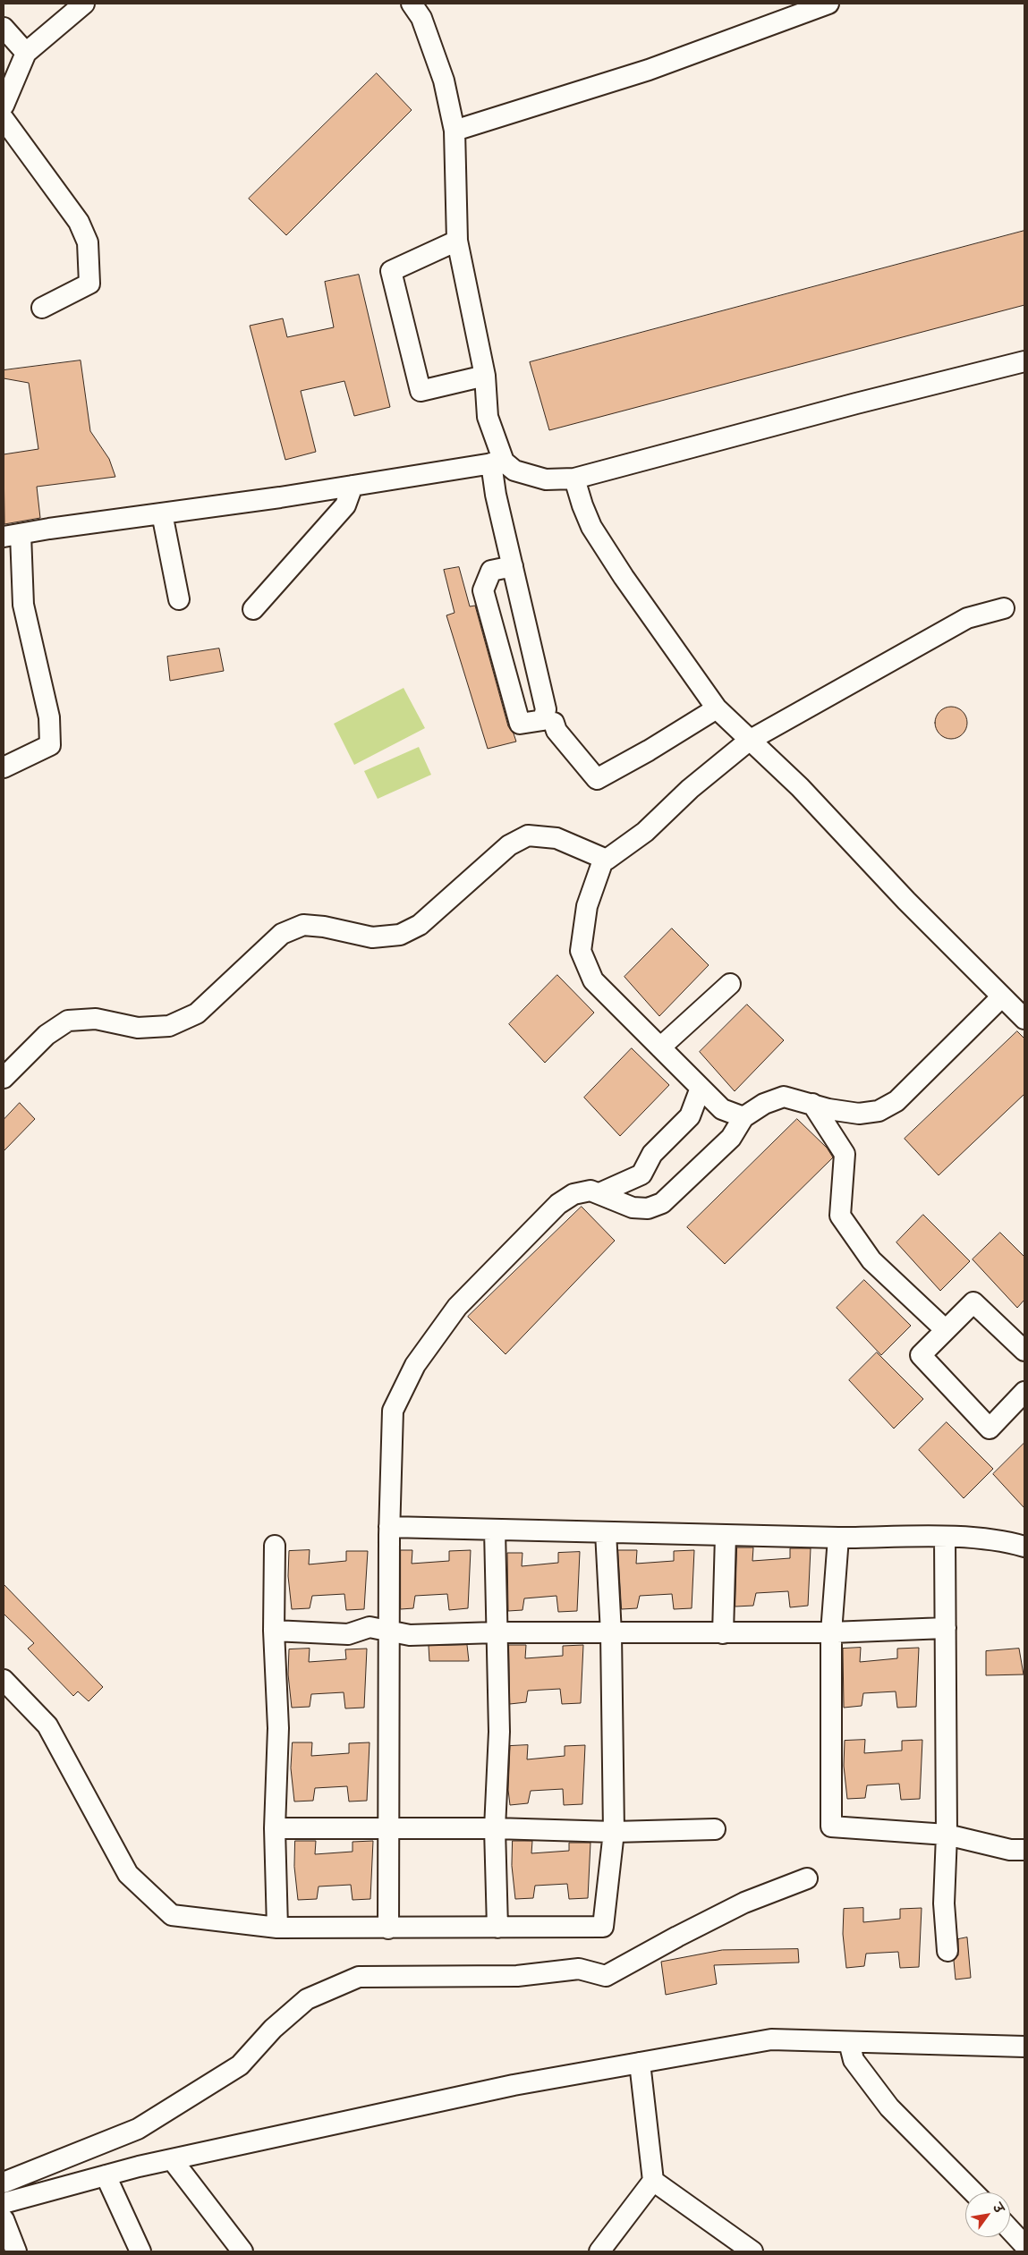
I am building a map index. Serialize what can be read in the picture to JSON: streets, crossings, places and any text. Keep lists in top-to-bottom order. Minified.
{"north":"top right"}
